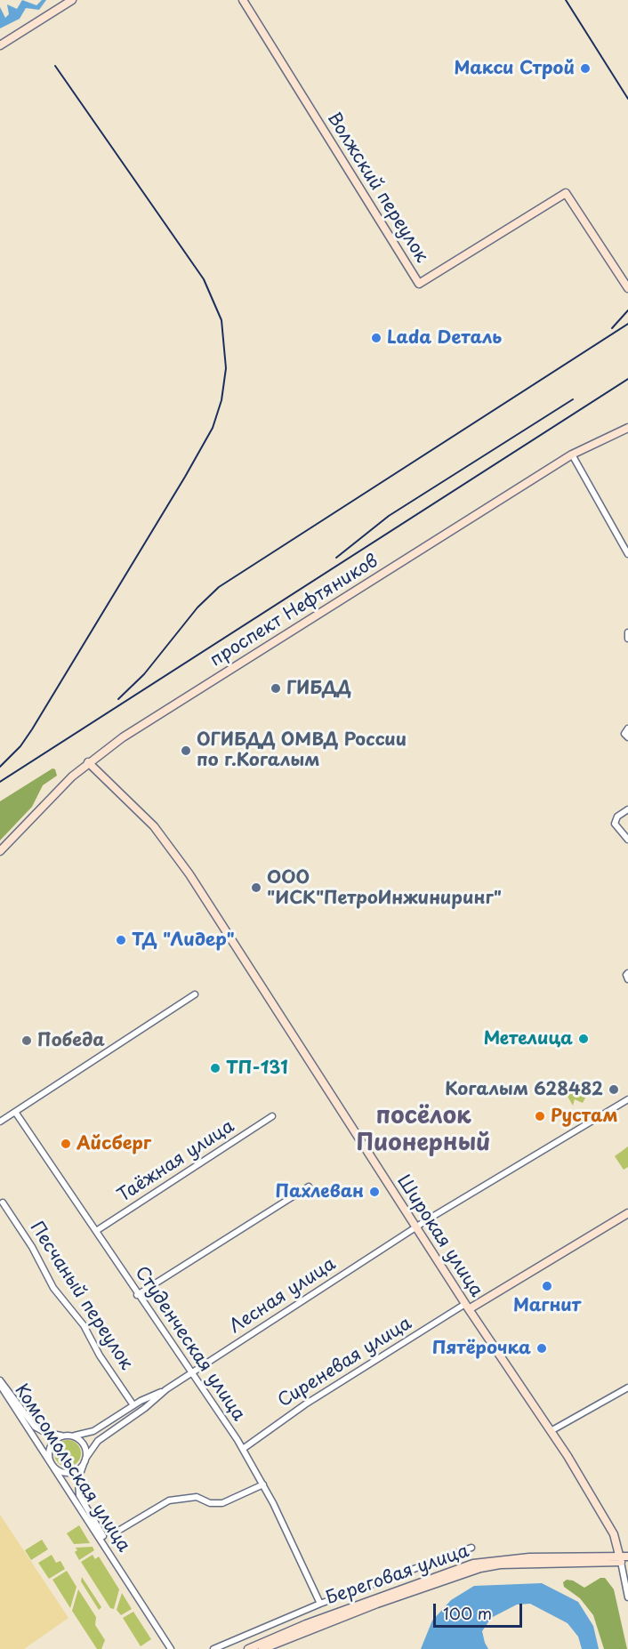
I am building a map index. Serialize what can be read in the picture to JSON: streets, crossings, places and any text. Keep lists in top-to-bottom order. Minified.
{"streets":{"street":["Волжский переулок","проспект Нефтяников","Таёжная улица","Широкая улица","Песчаный переулок","Лесная улица","Студенческая улица","Сиреневая улица","Комсомольская улица","Береговая улица"]},"crossings":[["проспект Нефтяников","Широкая улица"],["Таёжная улица","Студенческая улица"],["Широкая улица","Лесная улица"],["Широкая улица","Сиреневая улица"],["Широкая улица","Береговая улица"],["Песчаный переулок","Лесная улица"],["Лесная улица","Студенческая улица"],["Лесная улица","Комсомольская улица"],["Студенческая улица","Сиреневая улица"]],"districts":["посёлок Пионерный"],"places":["Макси Строй","Lada Dеталь","ГИБДД","ОГИБДД ОМВД России по г.Когалым","ООО \"ИСК\"ПетроИнжиниринг\"","ТД \"Лидер\"","Метелица","Победа","ТП-131","Когалым 628482","Рустам","Айсберг","Пахлеван","Магнит","Пятёрочка"],"scale_bar":"100 m"}
